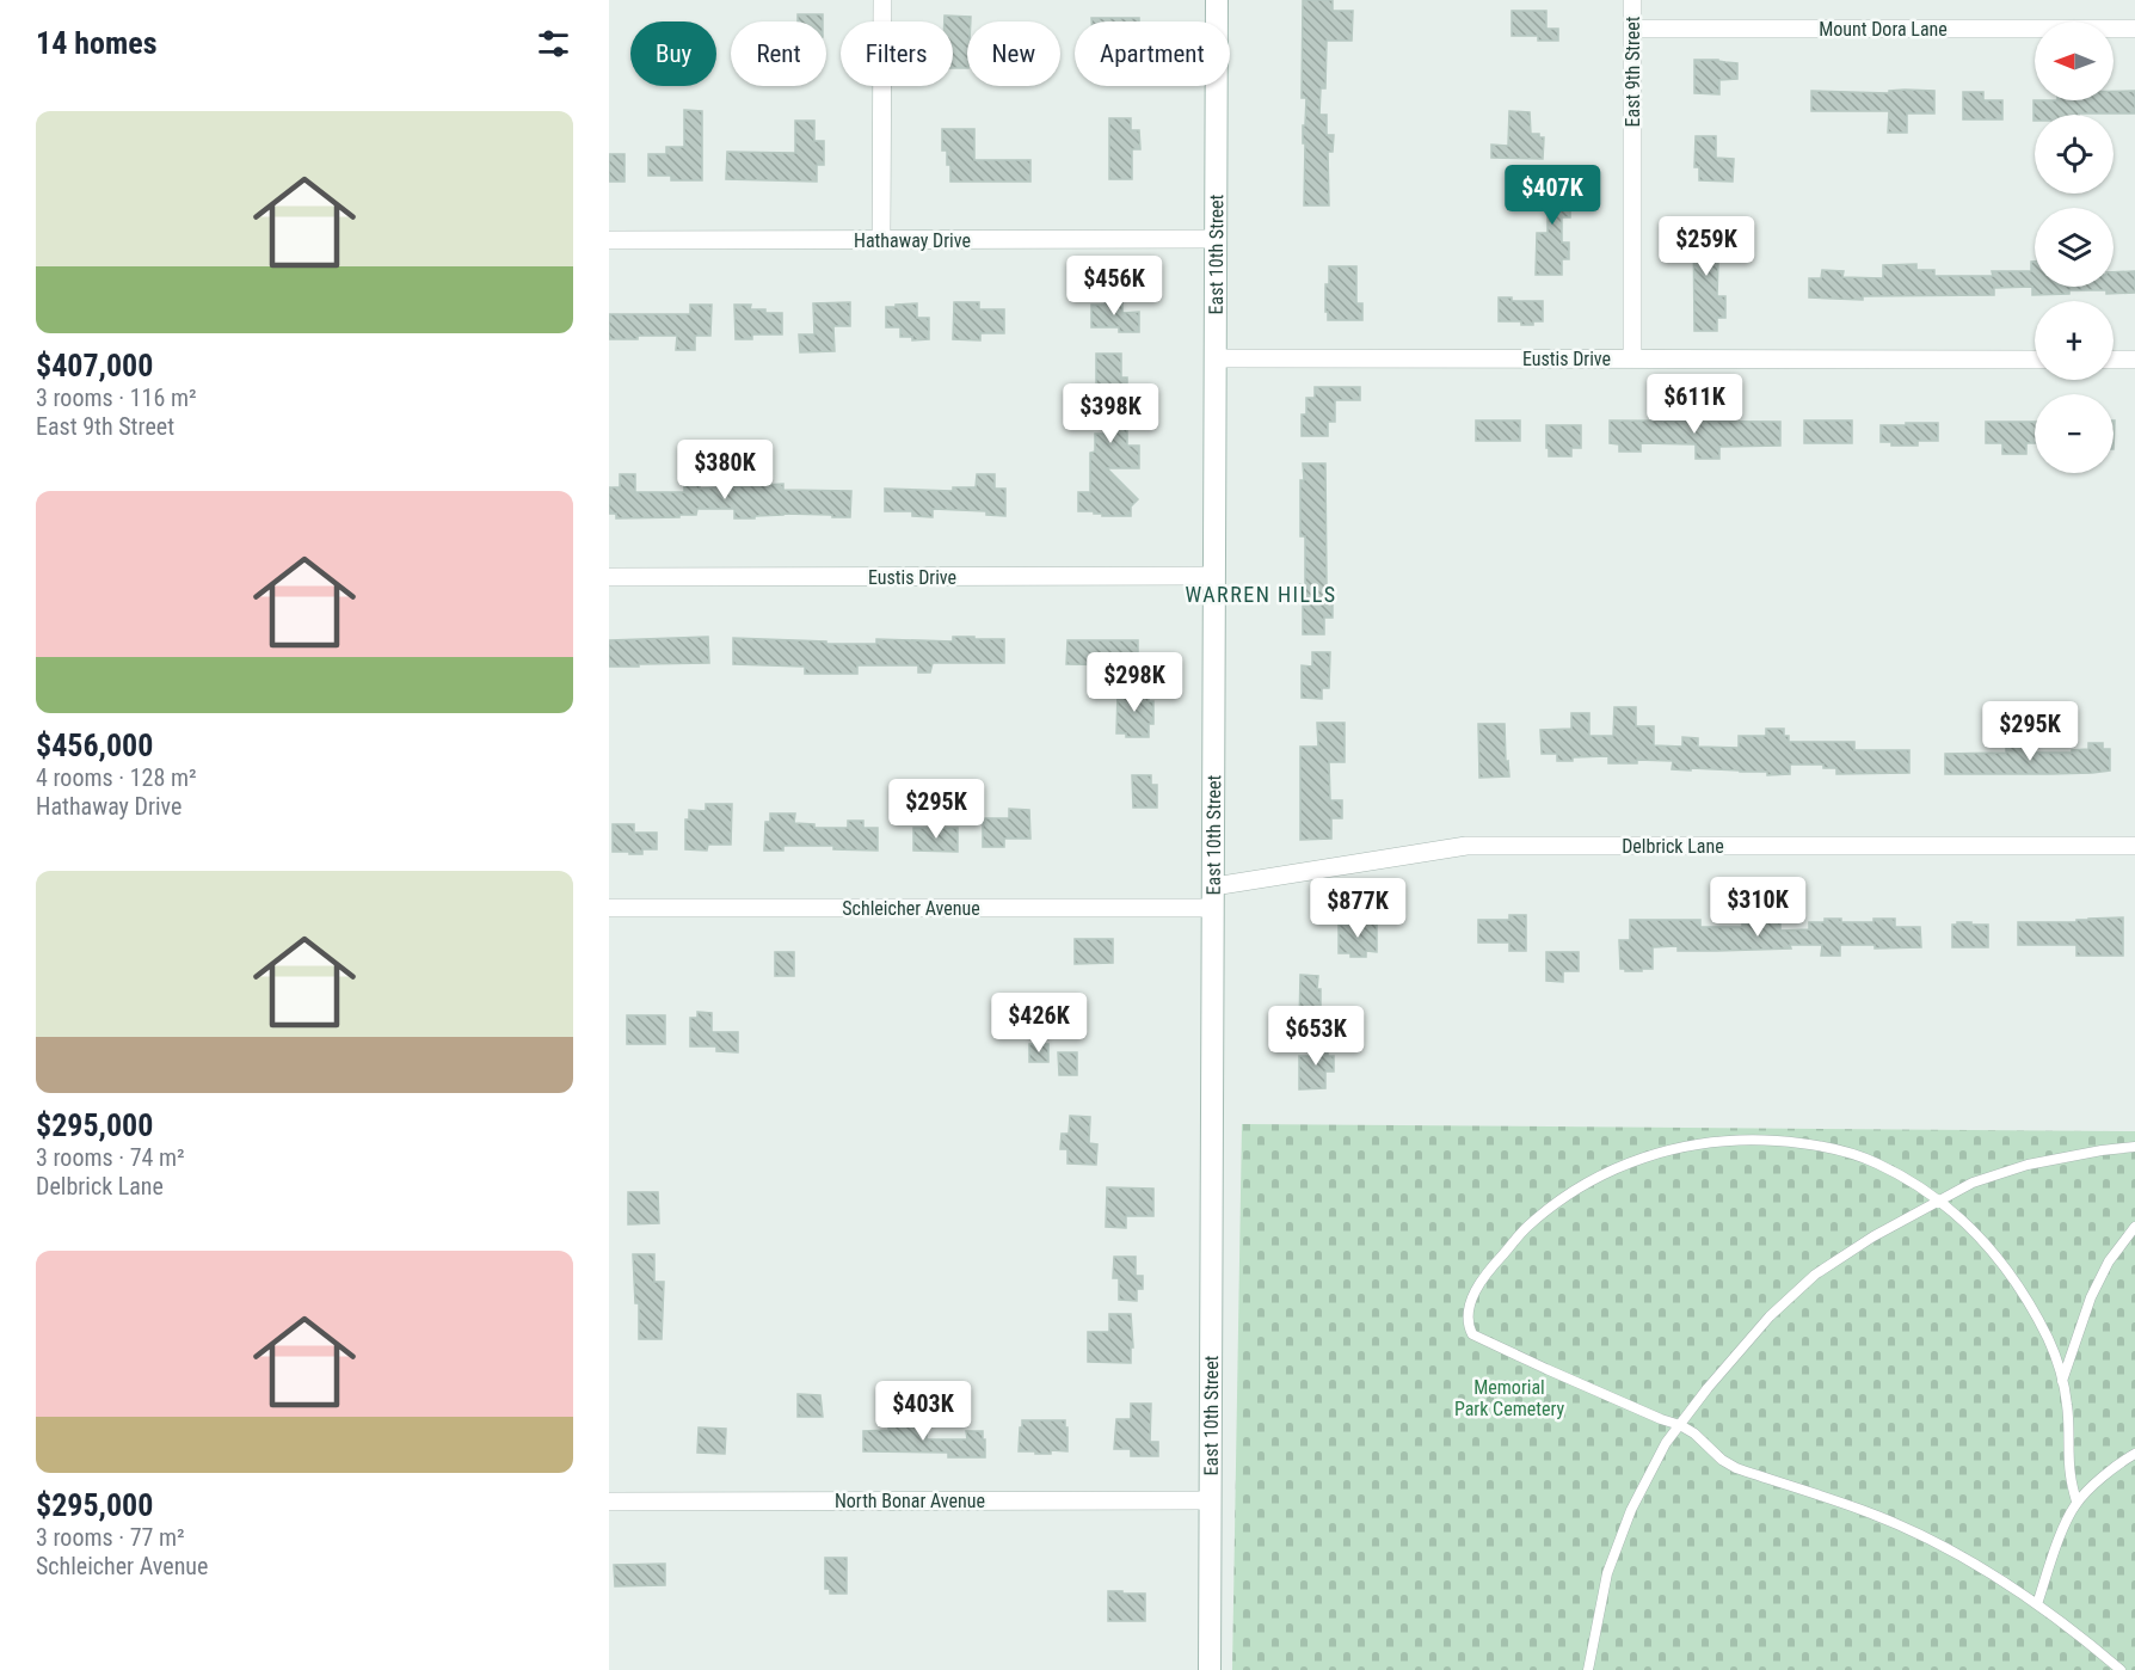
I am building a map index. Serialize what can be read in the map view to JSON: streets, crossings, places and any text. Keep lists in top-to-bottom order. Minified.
{"streets":{"main road":["East 10th Street"],"street":["Mount Dora Lane","East 9th Street","Hathaway Drive","Eustis Drive","Delbrick Lane","Schleicher Avenue","North Bonar Avenue"]},"crossings":[["Mount Dora Lane","East 9th Street"],["East 9th Street","Eustis Drive"],["Hathaway Drive","East 10th Street"],["East 10th Street","Eustis Drive"],["East 10th Street","Delbrick Lane"],["East 10th Street","Schleicher Avenue"],["East 10th Street","North Bonar Avenue"],["Delbrick Lane","Schleicher Avenue"]],"districts":["WARREN HILLS"],"parks":["Memorial Park Cemetery"],"north":"left","page":{"heading":"14 homes","map_buttons":["+","−"],"chip":["Buy","Rent","Filters","New","Apartment"],"list":[{"name":"$407,000","note":"3 rooms · 116 m² · East 9th Street"},{"name":"$456,000","note":"4 rooms · 128 m² · Hathaway Drive"},{"name":"$295,000","note":"3 rooms · 74 m² · Delbrick Lane"},{"name":"$295,000","note":"3 rooms · 77 m² · Schleicher Avenue"}],"price":["$407K","$259K","$456K","$611K","$398K","$380K","$298K","$295K","$295K","$310K","$877K","$426K","$653K","$403K"]}}
